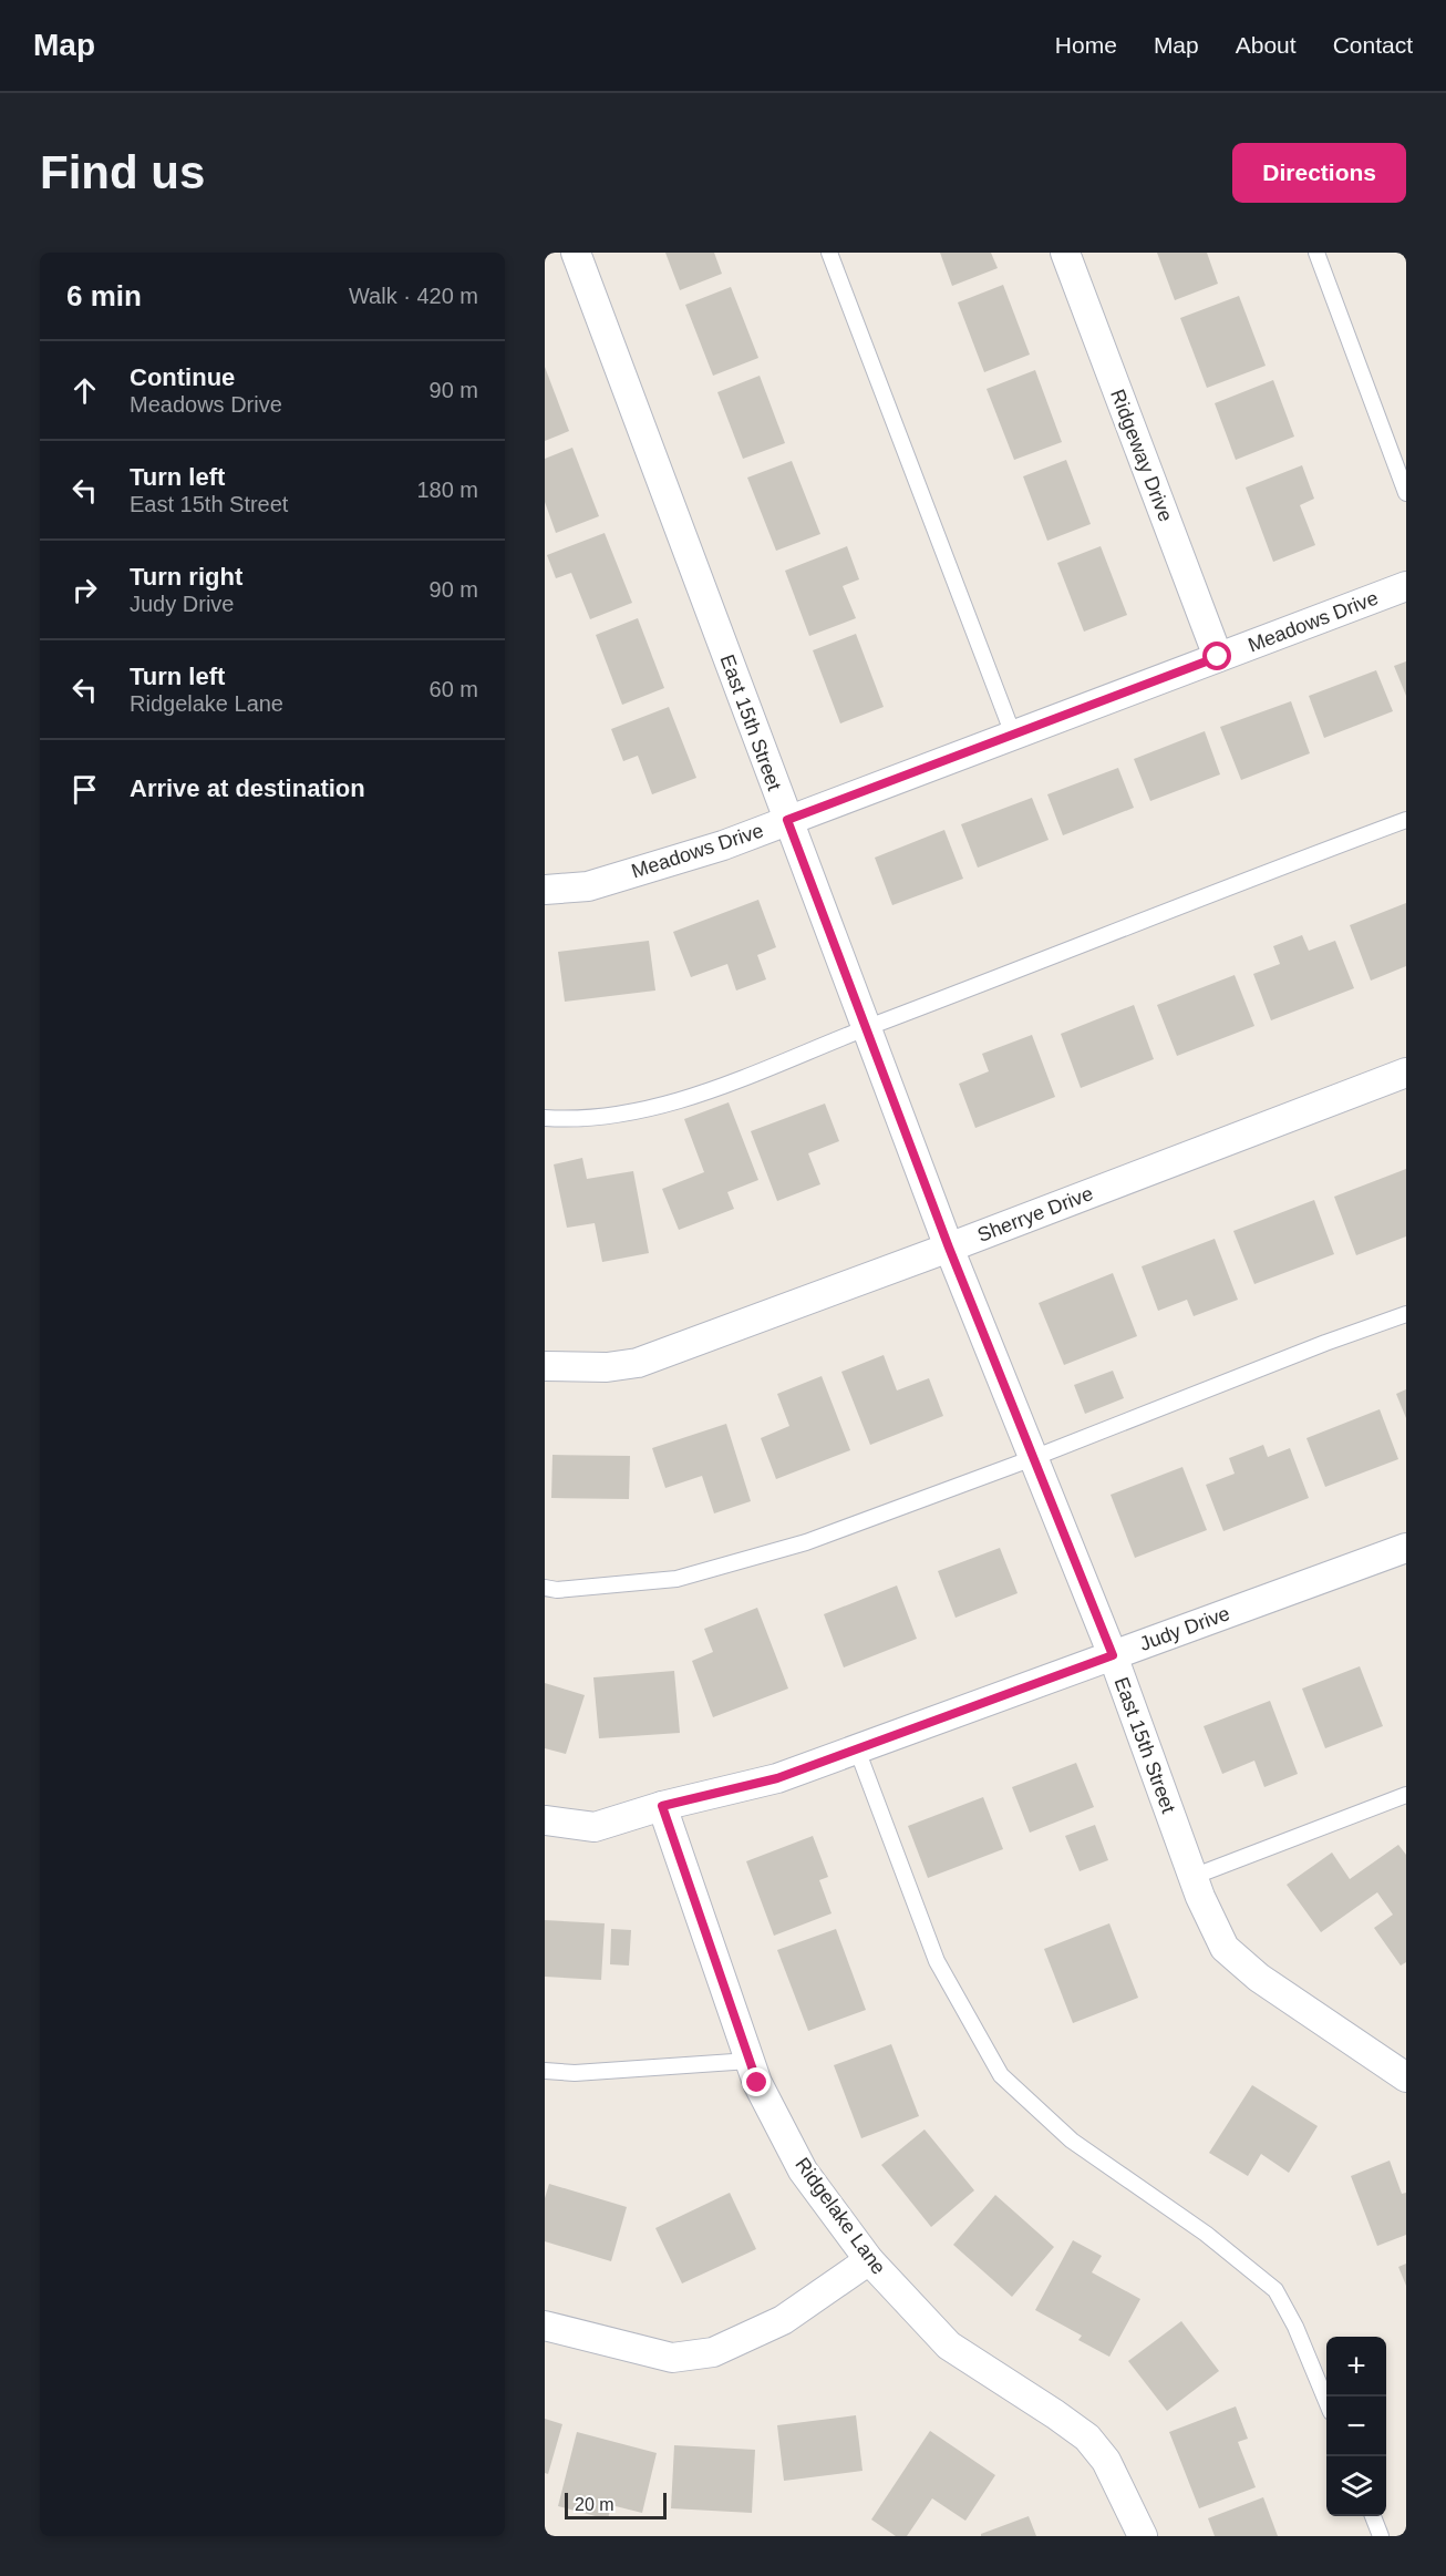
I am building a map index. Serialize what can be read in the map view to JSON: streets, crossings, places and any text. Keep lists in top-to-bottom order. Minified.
{"streets":{"street":["Ridgeway Drive","Meadows Drive","East 15th Street","Sherrye Drive","Judy Drive","Ridgelake Lane"]},"crossings":[["Ridgeway Drive","Meadows Drive"],["Meadows Drive","East 15th Street"],["East 15th Street","Sherrye Drive"],["East 15th Street","Judy Drive"],["Judy Drive","Ridgelake Lane"]],"scale_bar":"20 m","page":{"header":"Map","nav":["Home","Map","About","Contact"],"buttons":"Directions","title":"Find us","heading":["6 min","Walk · 420 m"],"list":[["Continue","Meadows Drive","90 m"],["Turn left","East 15th Street","180 m"],["Turn right","Judy Drive","90 m"],["Turn left","Ridgelake Lane","60 m"],"Arrive at destination"],"map_buttons":["+","−"],"scale":"20 m"}}
